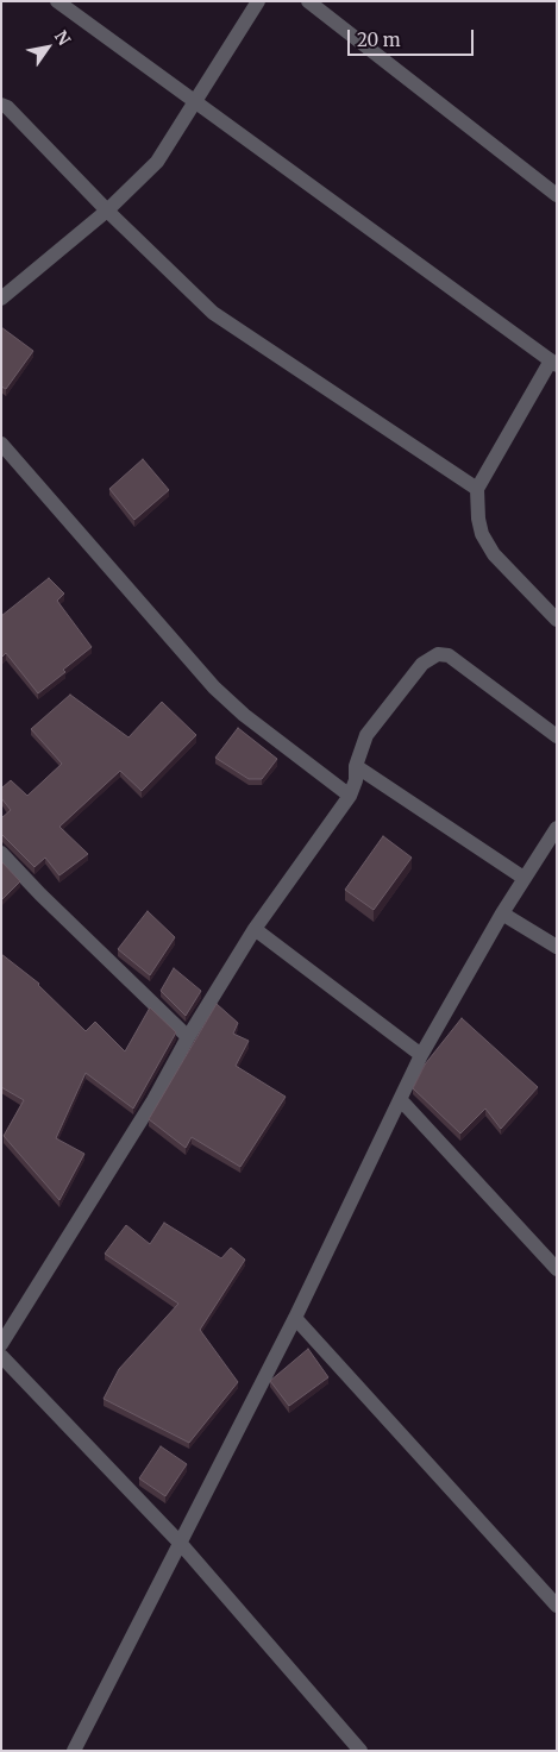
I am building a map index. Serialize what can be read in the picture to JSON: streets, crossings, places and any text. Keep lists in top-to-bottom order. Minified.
{"scale_bar":"20 m","north":"top right"}
